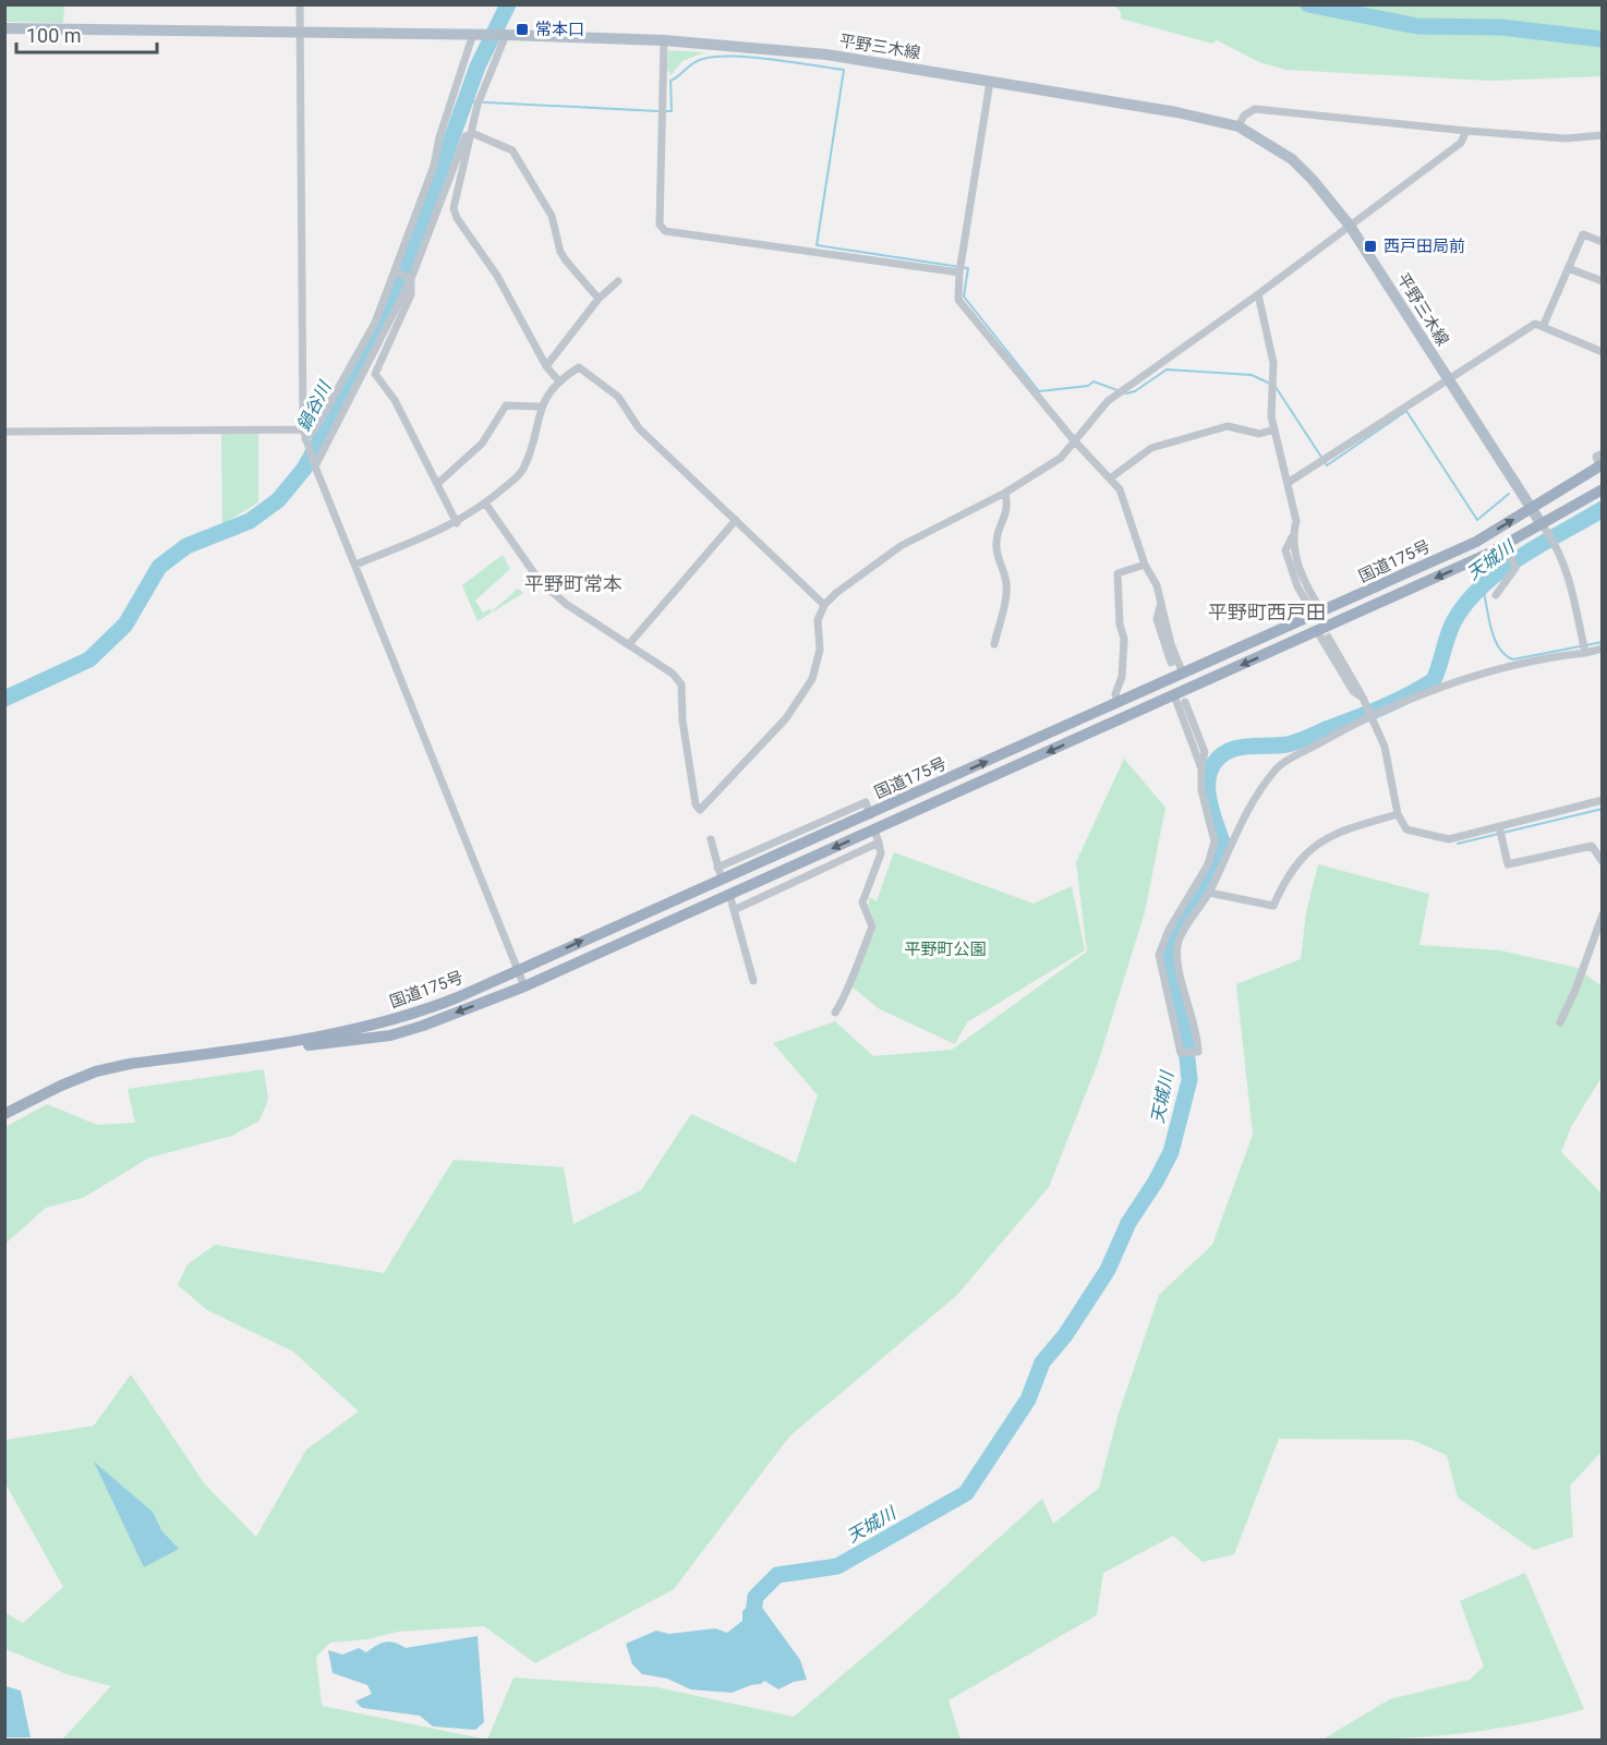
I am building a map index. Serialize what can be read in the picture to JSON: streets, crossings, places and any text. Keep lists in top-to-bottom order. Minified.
{"streets":{"highway":["国道175号"],"main road":["平野三木線"]},"crossings":[["平野三木線","国道175号"]],"districts":["平野町常本","平野町西戸田"],"water":["鍋谷川","天城川"],"parks":["平野町公園"],"places":{"transit":["常本口","西戸田局前"]},"scale_bar":"100 m"}
